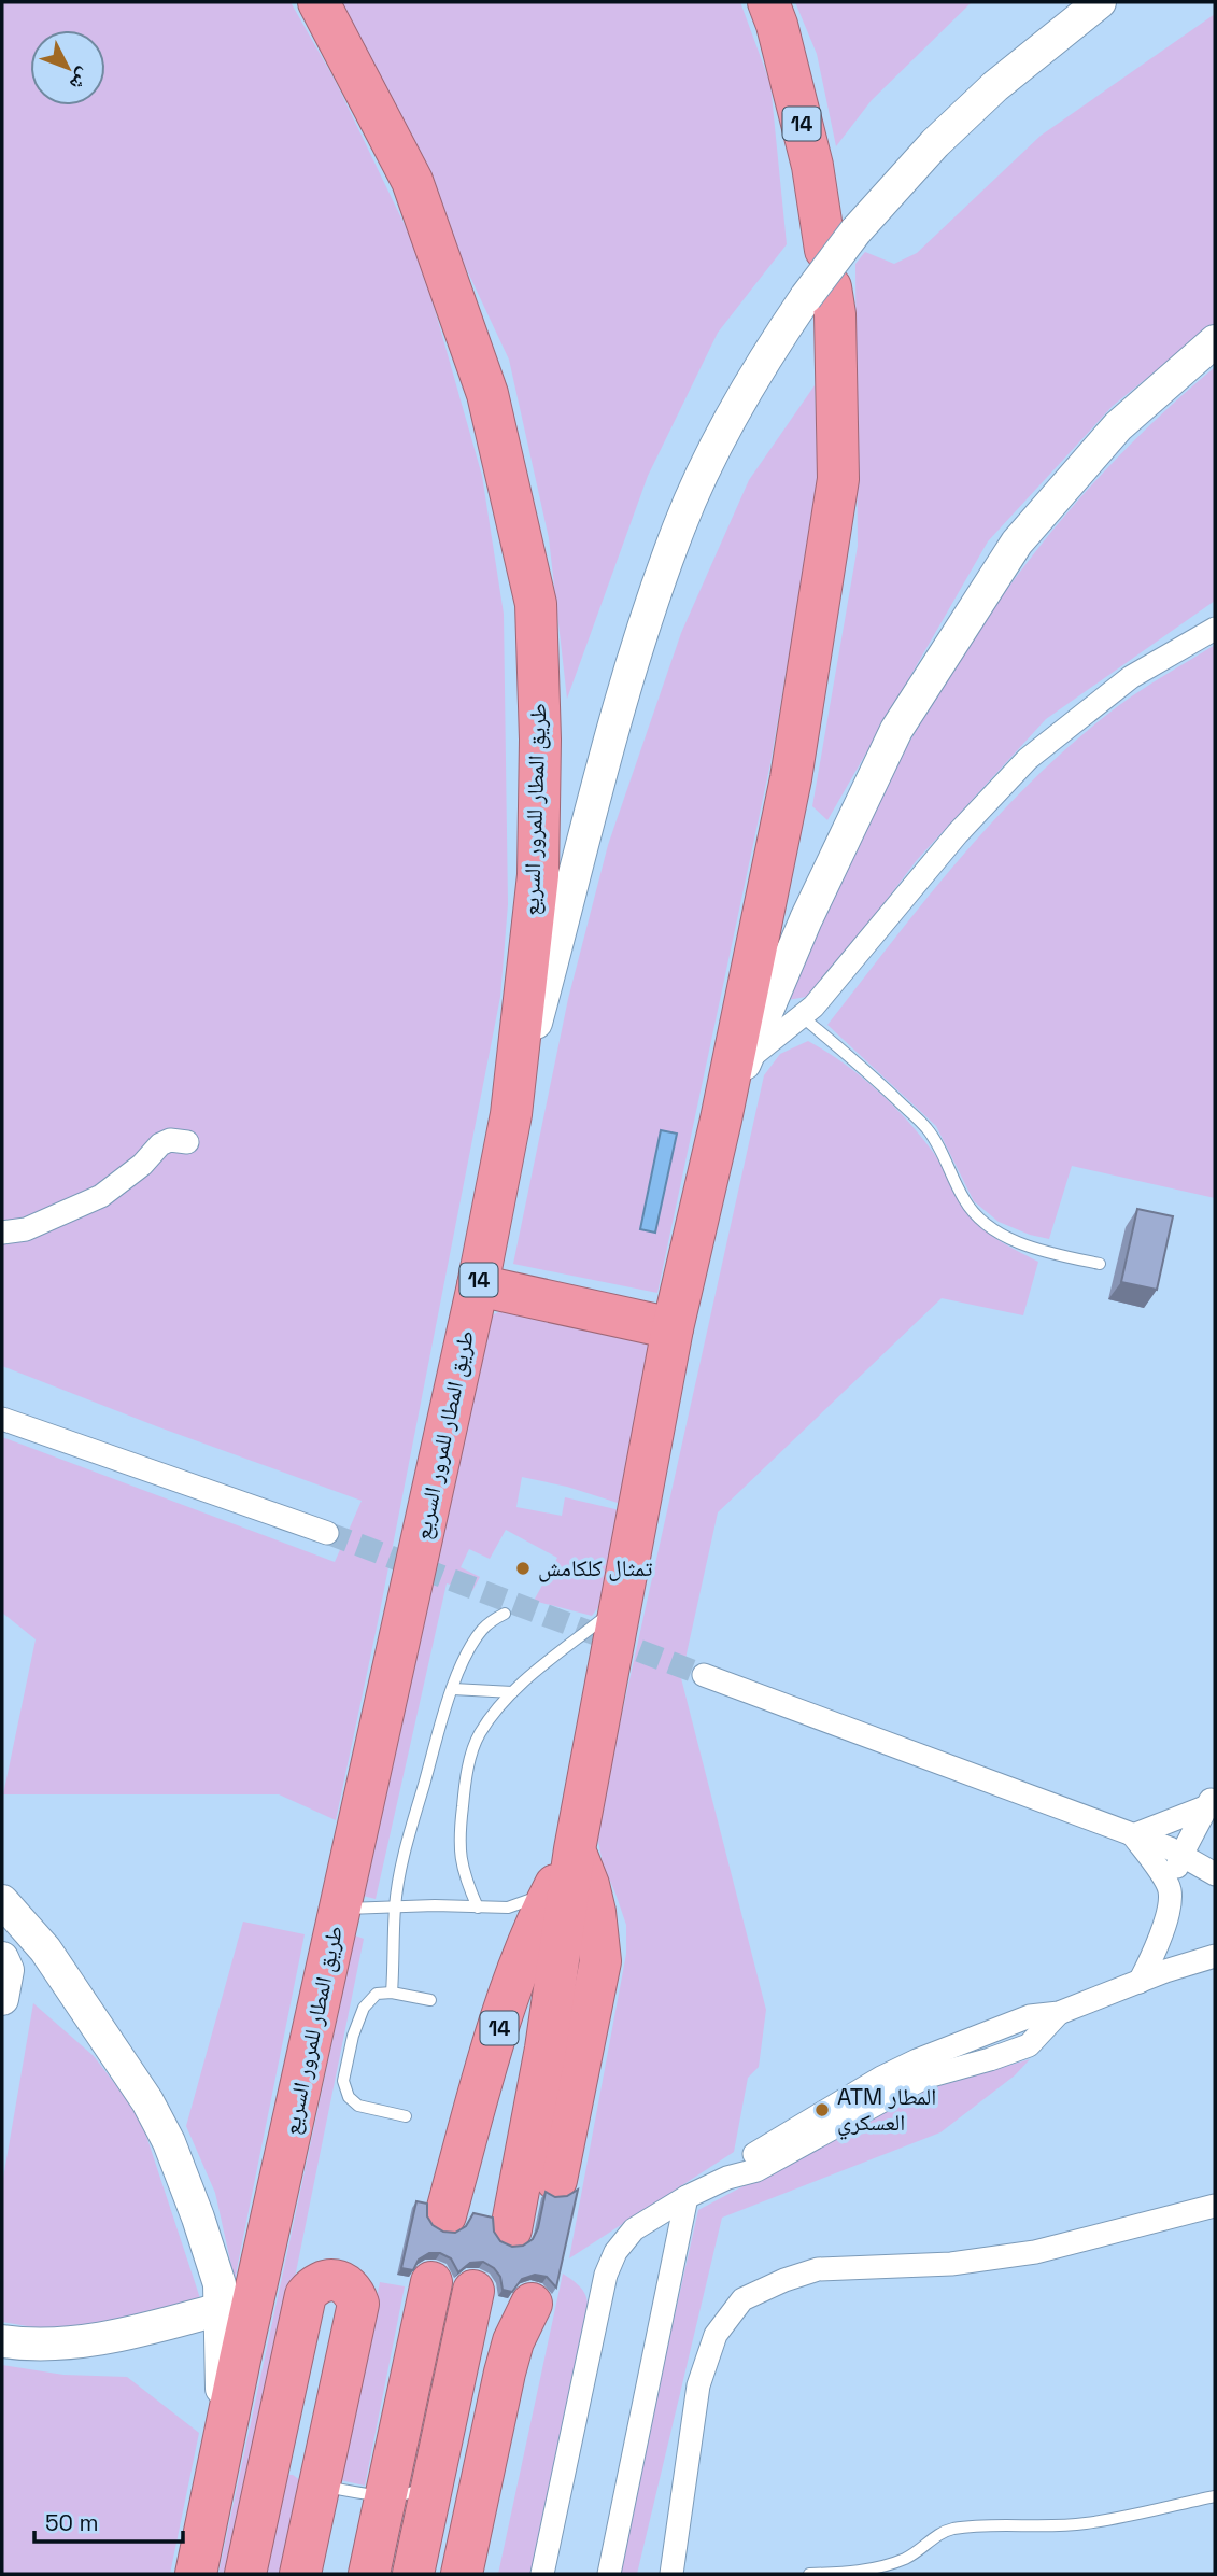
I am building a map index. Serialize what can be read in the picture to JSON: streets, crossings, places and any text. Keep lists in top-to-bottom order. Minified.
{"streets":{"highway":["14","طريق المطار للمرور السريع"]},"places":["تمثال كلكامش","ATM المطار العسكري"],"scale_bar":"50 m","north":"bottom right"}
